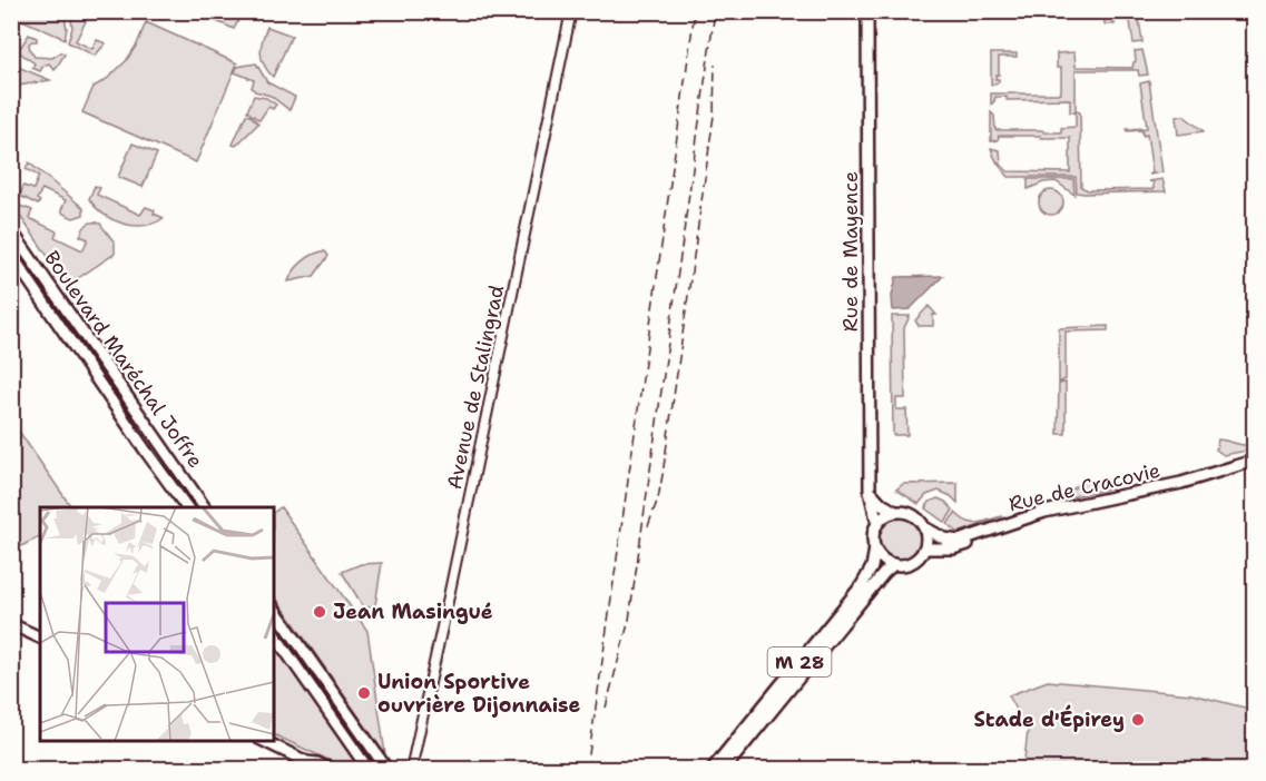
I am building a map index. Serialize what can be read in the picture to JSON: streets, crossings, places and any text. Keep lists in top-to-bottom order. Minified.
{"streets":{"main road":["Rue de Mayence","Boulevard Maréchal Joffre","Rue de Cracovie","M 28"],"street":["Avenue de Stalingrad"]},"crossings":[["Rue de Mayence","Rue de Cracovie"],["Rue de Mayence","M 28"],["Rue de Cracovie","M 28"]],"places":["Jean Masingué","Union Sportive ouvrière Dijonnaise","Stade d'Épirey"]}
